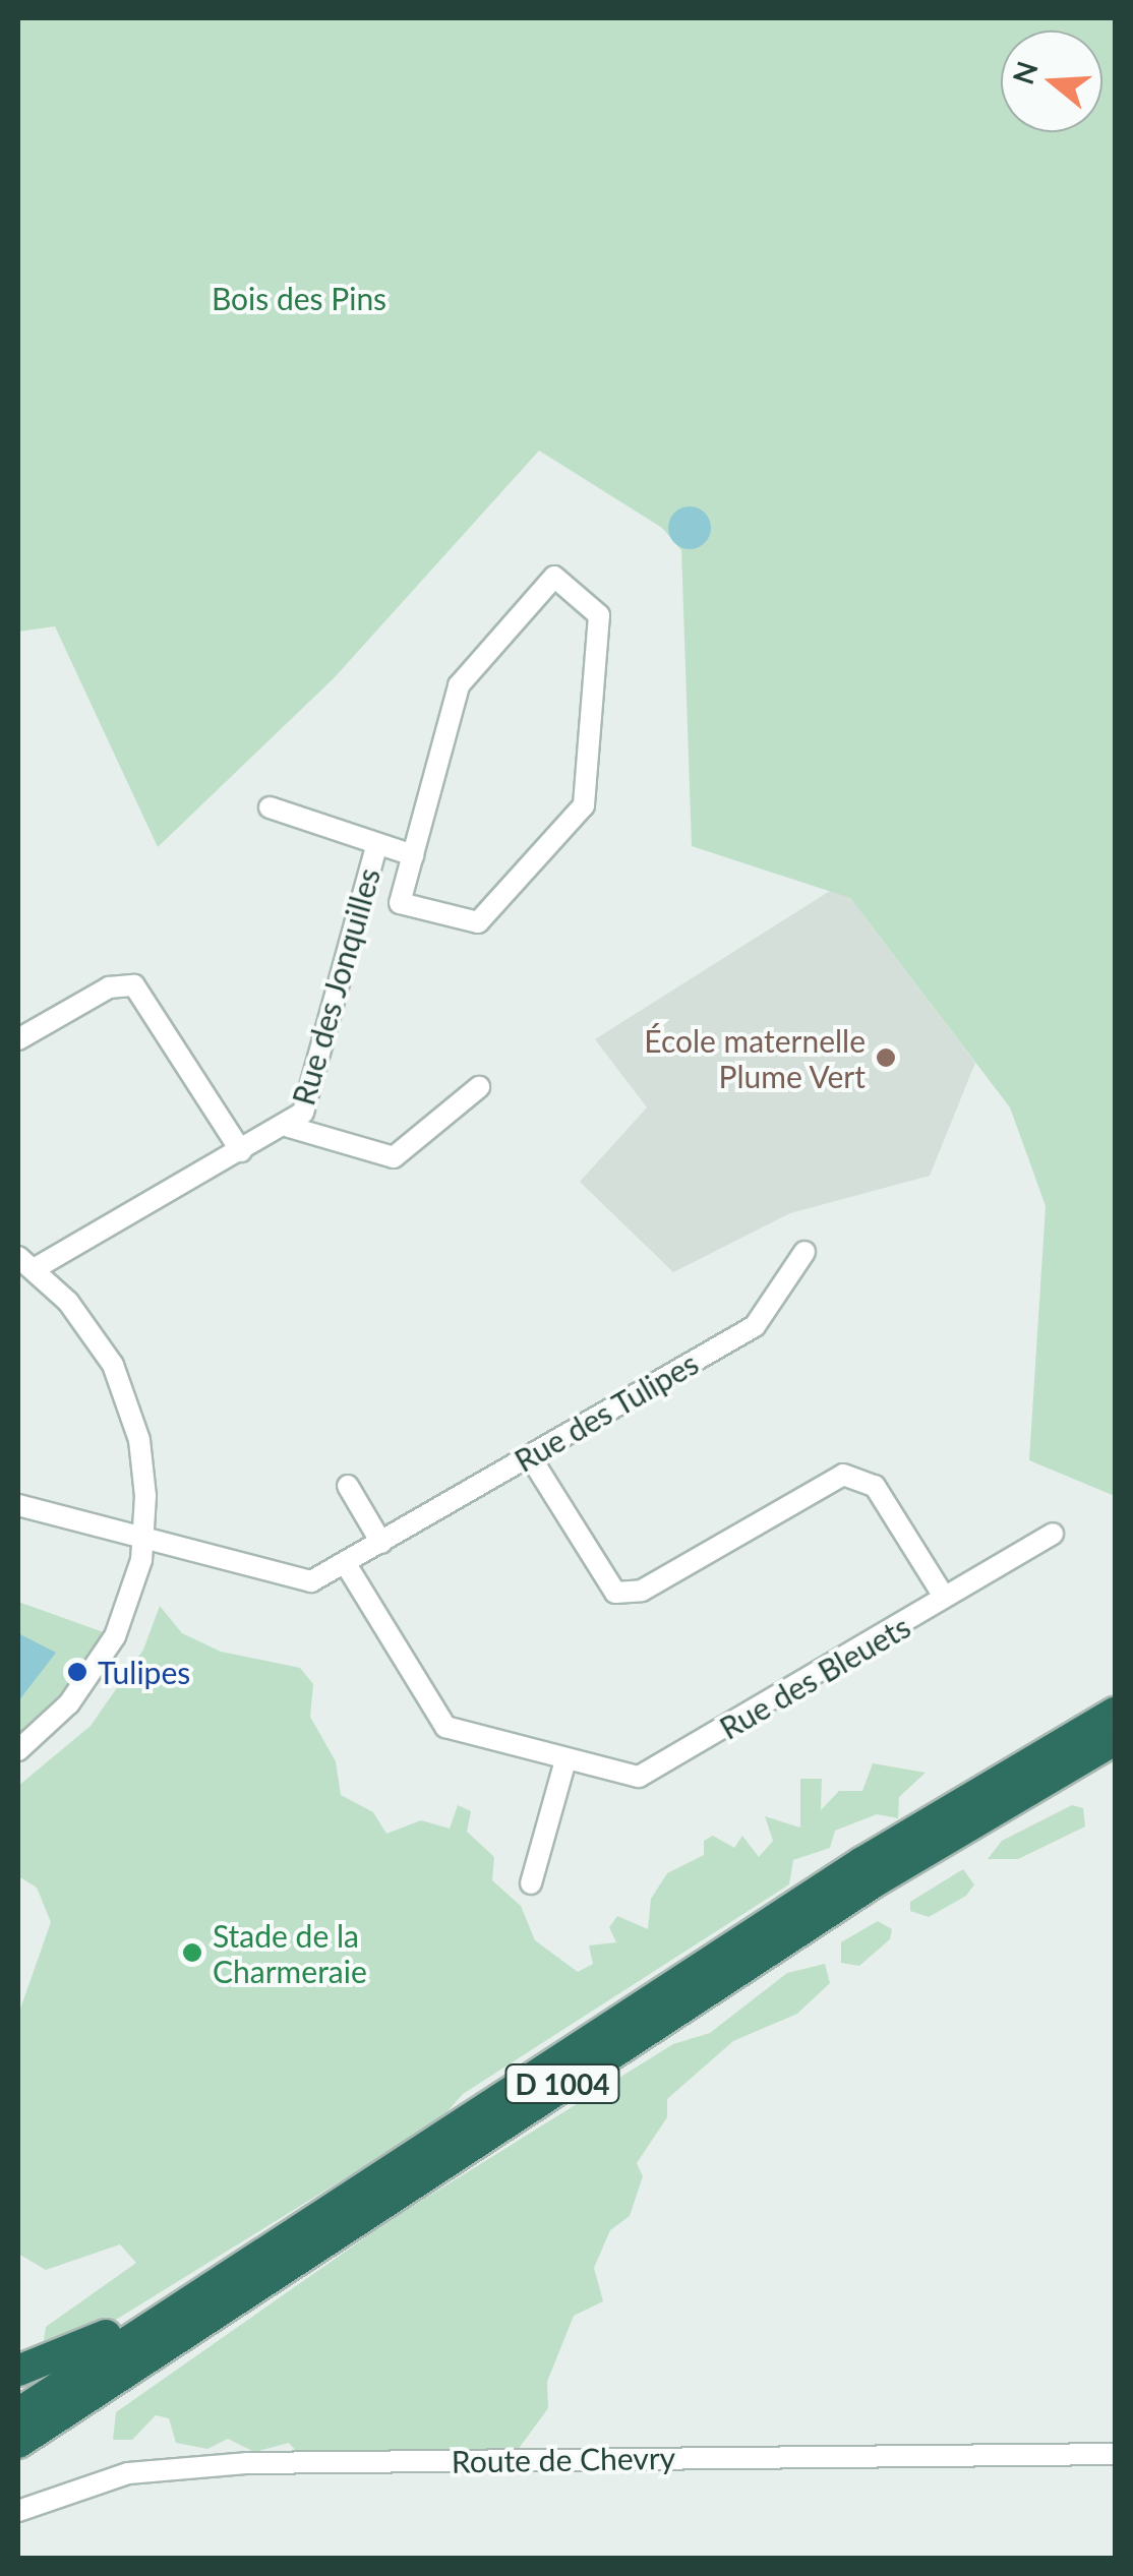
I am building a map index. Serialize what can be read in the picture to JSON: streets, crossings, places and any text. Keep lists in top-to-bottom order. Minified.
{"streets":{"highway":["D 1004"],"street":["Rue des Jonquilles","Rue des Tulipes","Rue des Bleuets","Route de Chevry"]},"crossings":[["Rue des Tulipes","Rue des Bleuets"]],"parks":["Bois des Pins"],"places":["École maternelle Plume Vert","Tulipes","Stade de la Charmeraie"],"north":"left"}
